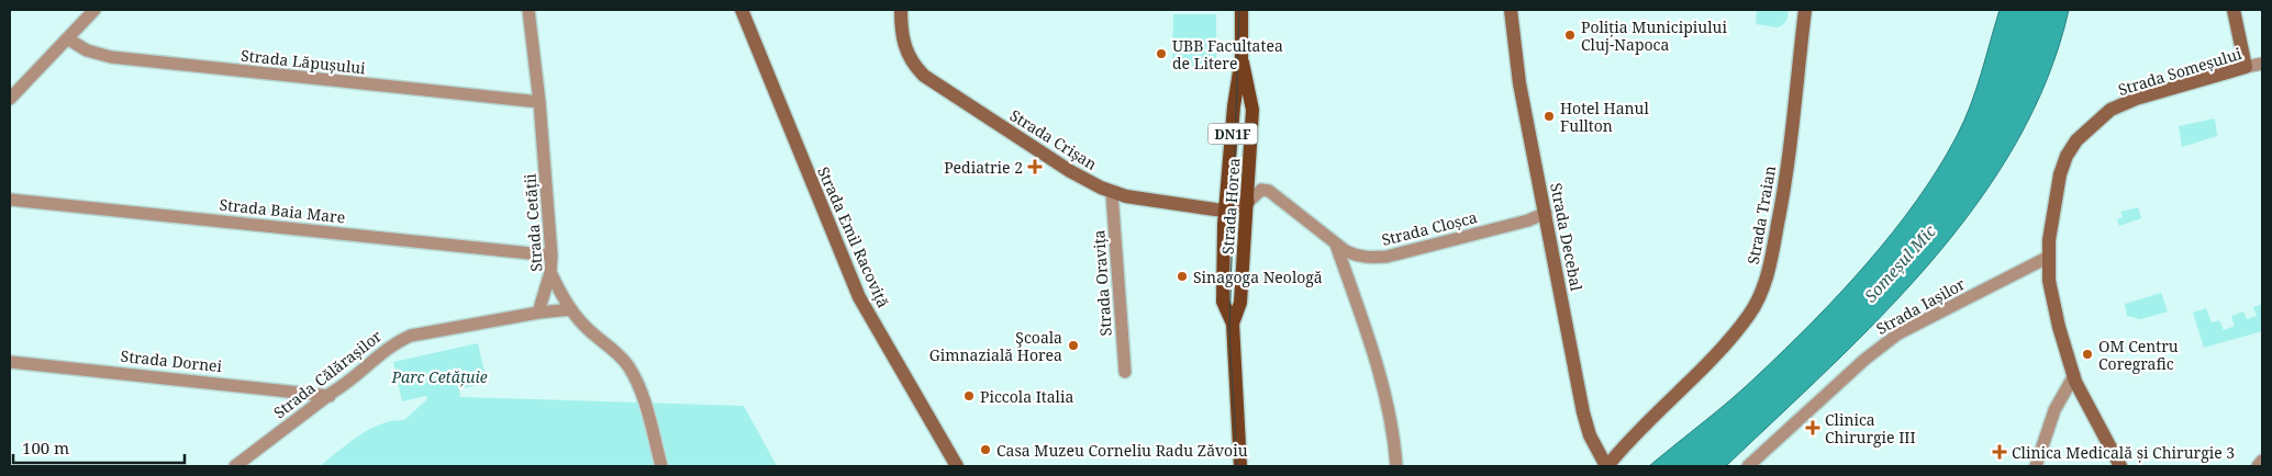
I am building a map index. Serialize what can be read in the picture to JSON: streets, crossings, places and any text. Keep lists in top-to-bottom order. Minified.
{"streets":{"main road":["DN1F","Strada Horea"],"street":["Strada Lăpușului","Strada Someșului","Strada Crișan","Strada Baia Mare","Strada Traian","Strada Cetății","Strada Cloșca","Strada Emil Racoviță","Strada Decebal","Strada Oravița","Strada Iașilor","Strada Dornei","Strada Călărașilor"]},"crossings":[["Strada Lăpușului","Strada Cetății"],["Strada Someșului","Strada Iașilor"],["Strada Crișan","Strada Horea"],["Strada Crișan","Strada Cloșca"],["Strada Crișan","Strada Oravița"],["Strada Horea","Strada Cloșca"],["Strada Baia Mare","Strada Cetății"],["Strada Traian","Strada Decebal"],["Strada Cetății","Strada Călărașilor"],["Strada Cloșca","Strada Decebal"],["Strada Dornei","Strada Călărașilor"]],"water":["Someșul Mic"],"parks":["Parc Cetățuie"],"places":{"other":["Poliția Municipiului Cluj-Napoca","UBB Facultatea de Litere","Hotel Hanul Fullton","Sinagoga Neologă","Şcoala Gimnazială Horea","OM Centru Coregrafic","Piccola Italia","Casa Muzeu Corneliu Radu Zăvoiu"],"health":["Pediatrie 2","Clinica Chirurgie III","Clinica Medicală și Chirurgie 3"]},"scale_bar":"100 m"}
